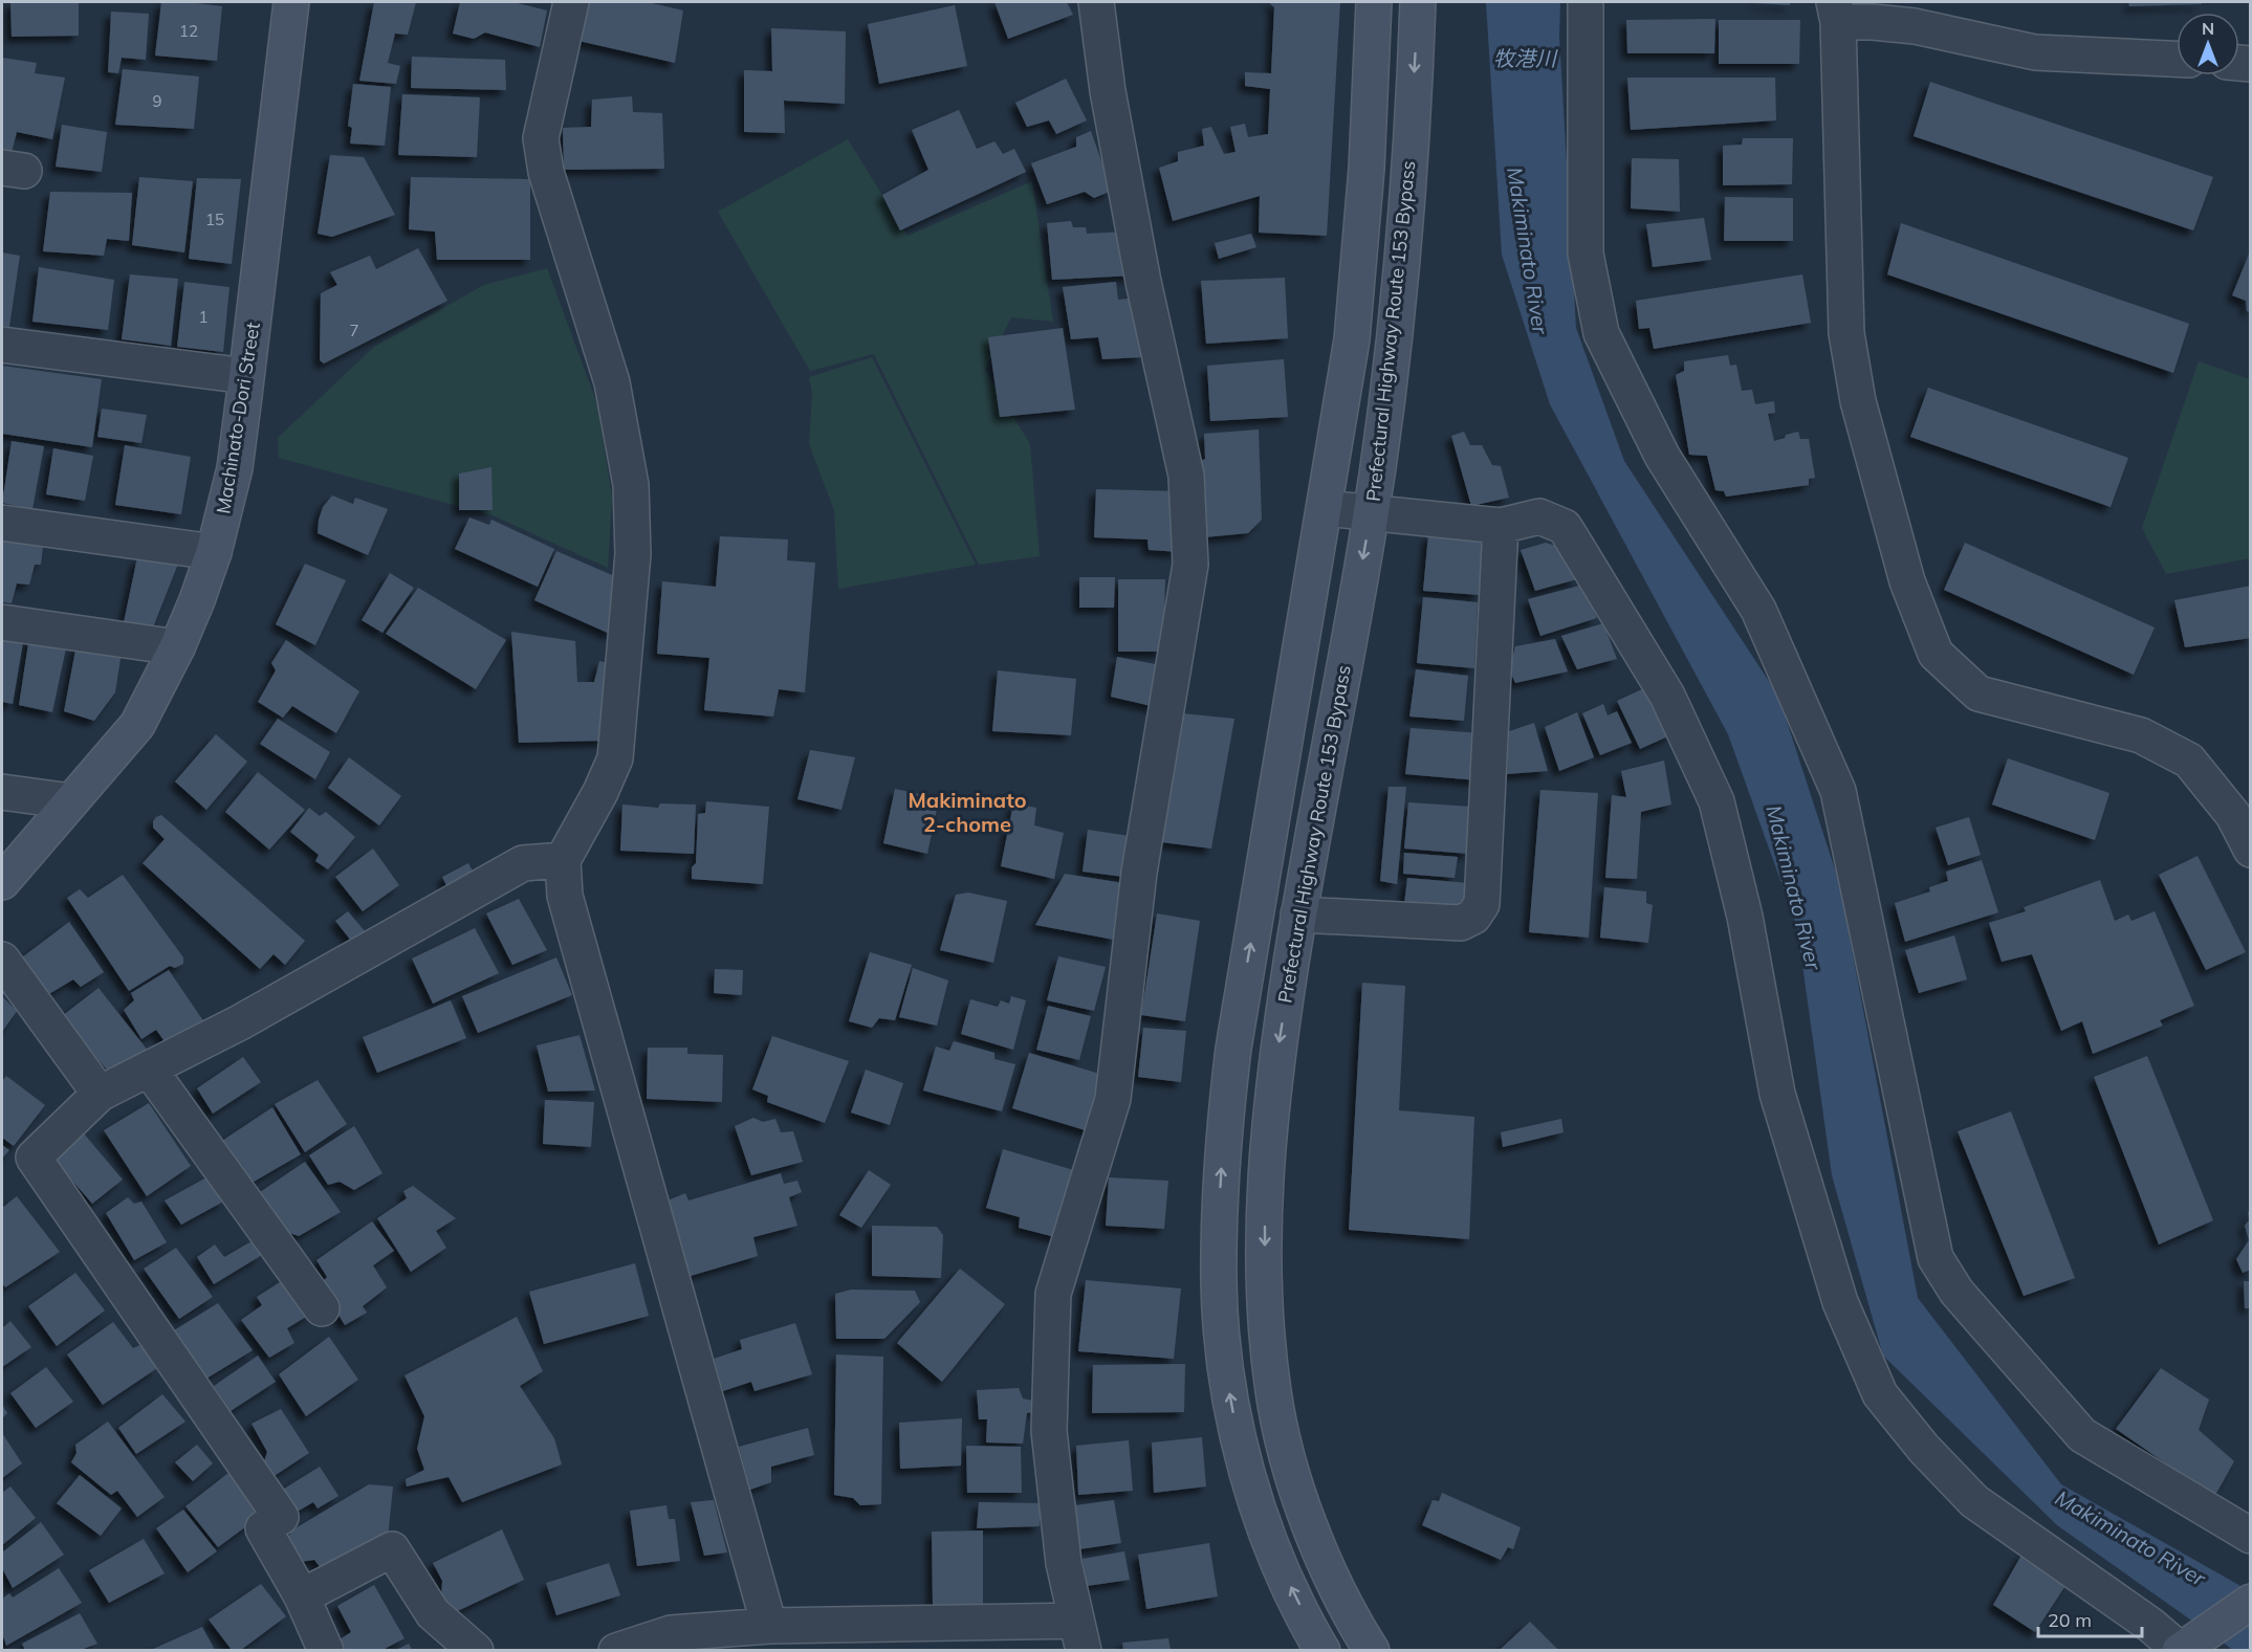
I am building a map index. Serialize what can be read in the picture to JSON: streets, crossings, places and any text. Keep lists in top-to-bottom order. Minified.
{"streets":{"main road":["Prefectural Highway Route 153 Bypass","Machinato-Dori Street"]},"districts":["Makiminato 2-chome"],"water":["牧港川","Makiminato River"],"house_numbers":["12","9","15","1","7"],"scale_bar":"20 m","north":"top"}
